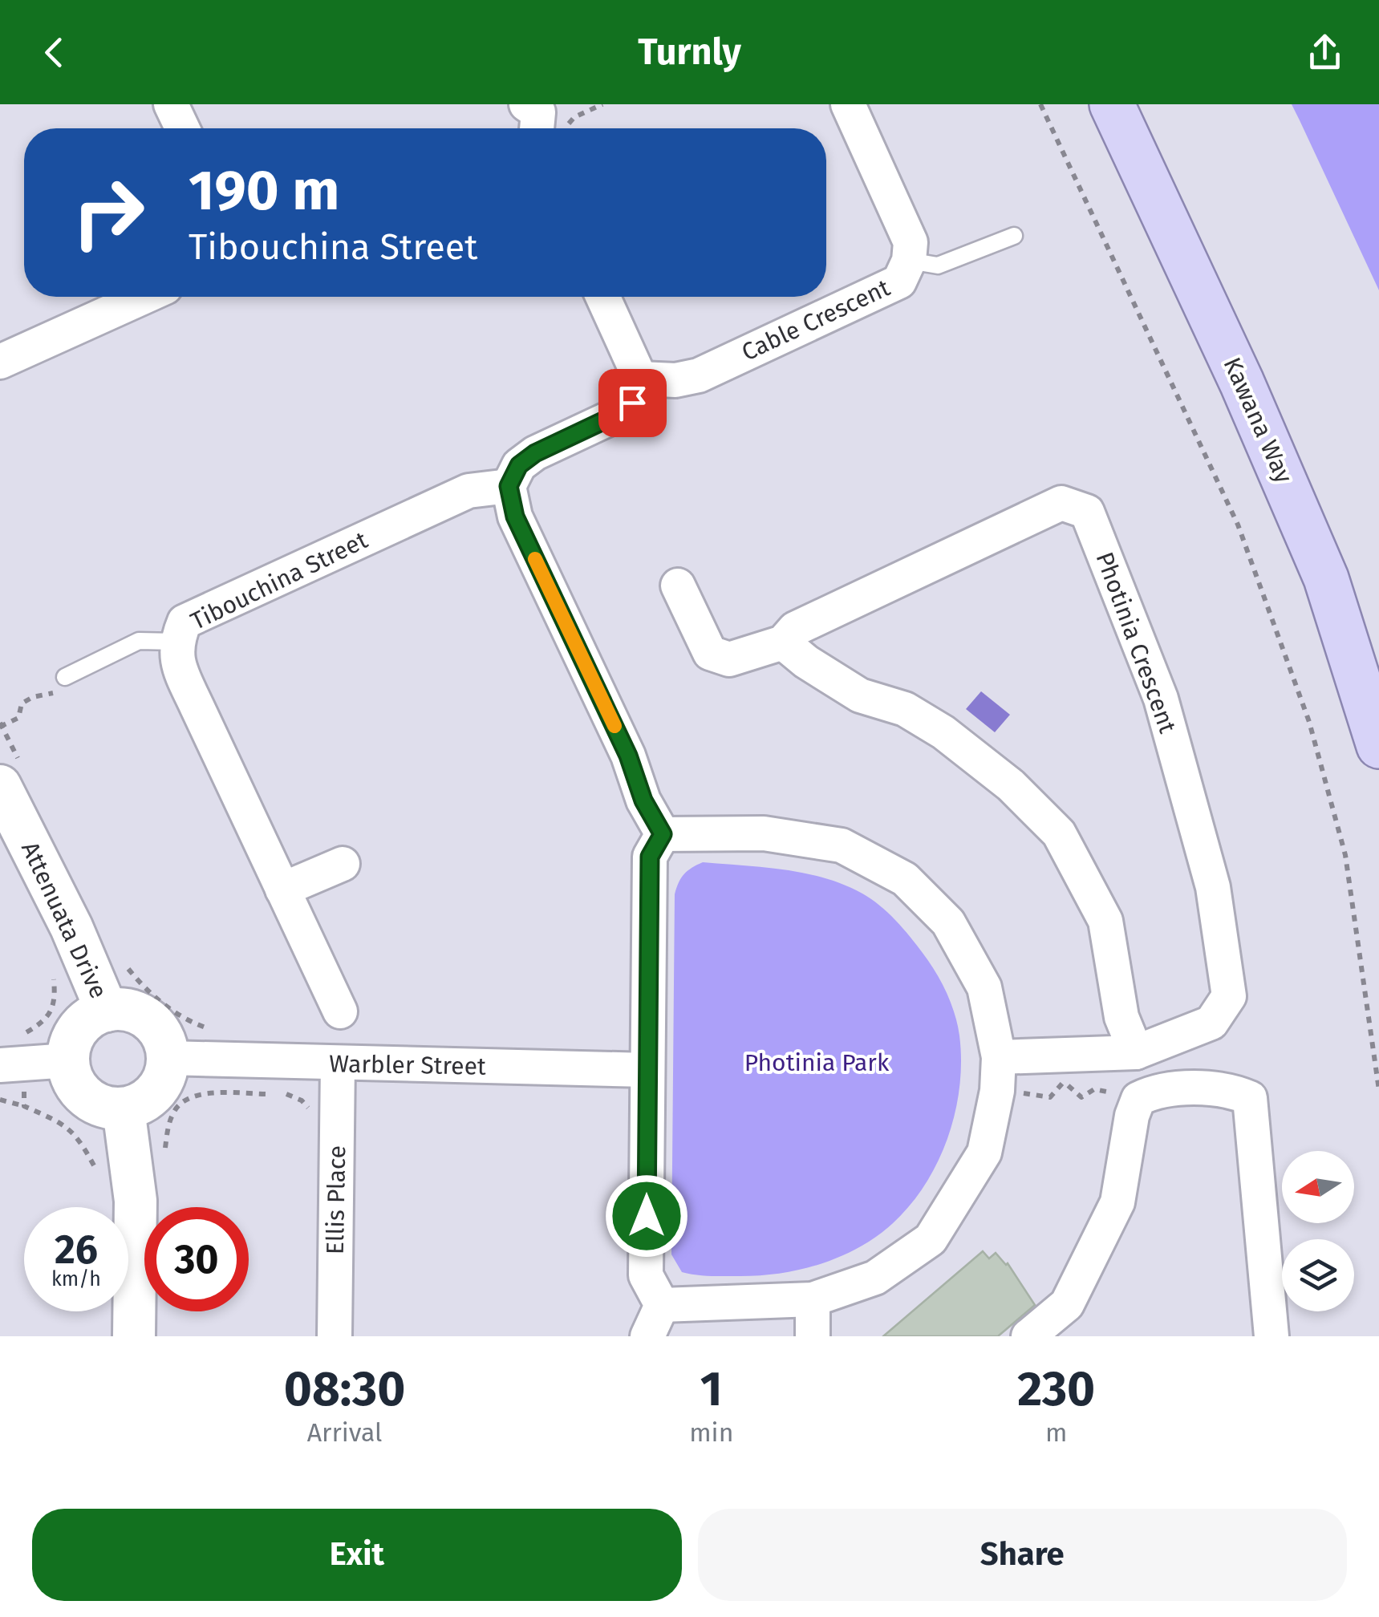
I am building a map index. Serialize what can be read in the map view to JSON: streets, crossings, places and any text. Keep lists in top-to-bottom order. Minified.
{"streets":{"main road":["Kawana Way"],"street":["Cable Crescent","Tibouchina Street","Photinia Crescent","Attenuata Drive","Warbler Street","Ellis Place"]},"crossings":[["Attenuata Drive","Warbler Street"],["Warbler Street","Ellis Place"]],"parks":["Photinia Park"],"north":"left","page":{"header":"Turnly","turn":["190 m","Tibouchina Street"],"speed":"26 km/h","limit":"30","eta":["08:30","Arrival","1","min","230","m"],"buttons":["Exit","Share"]}}
